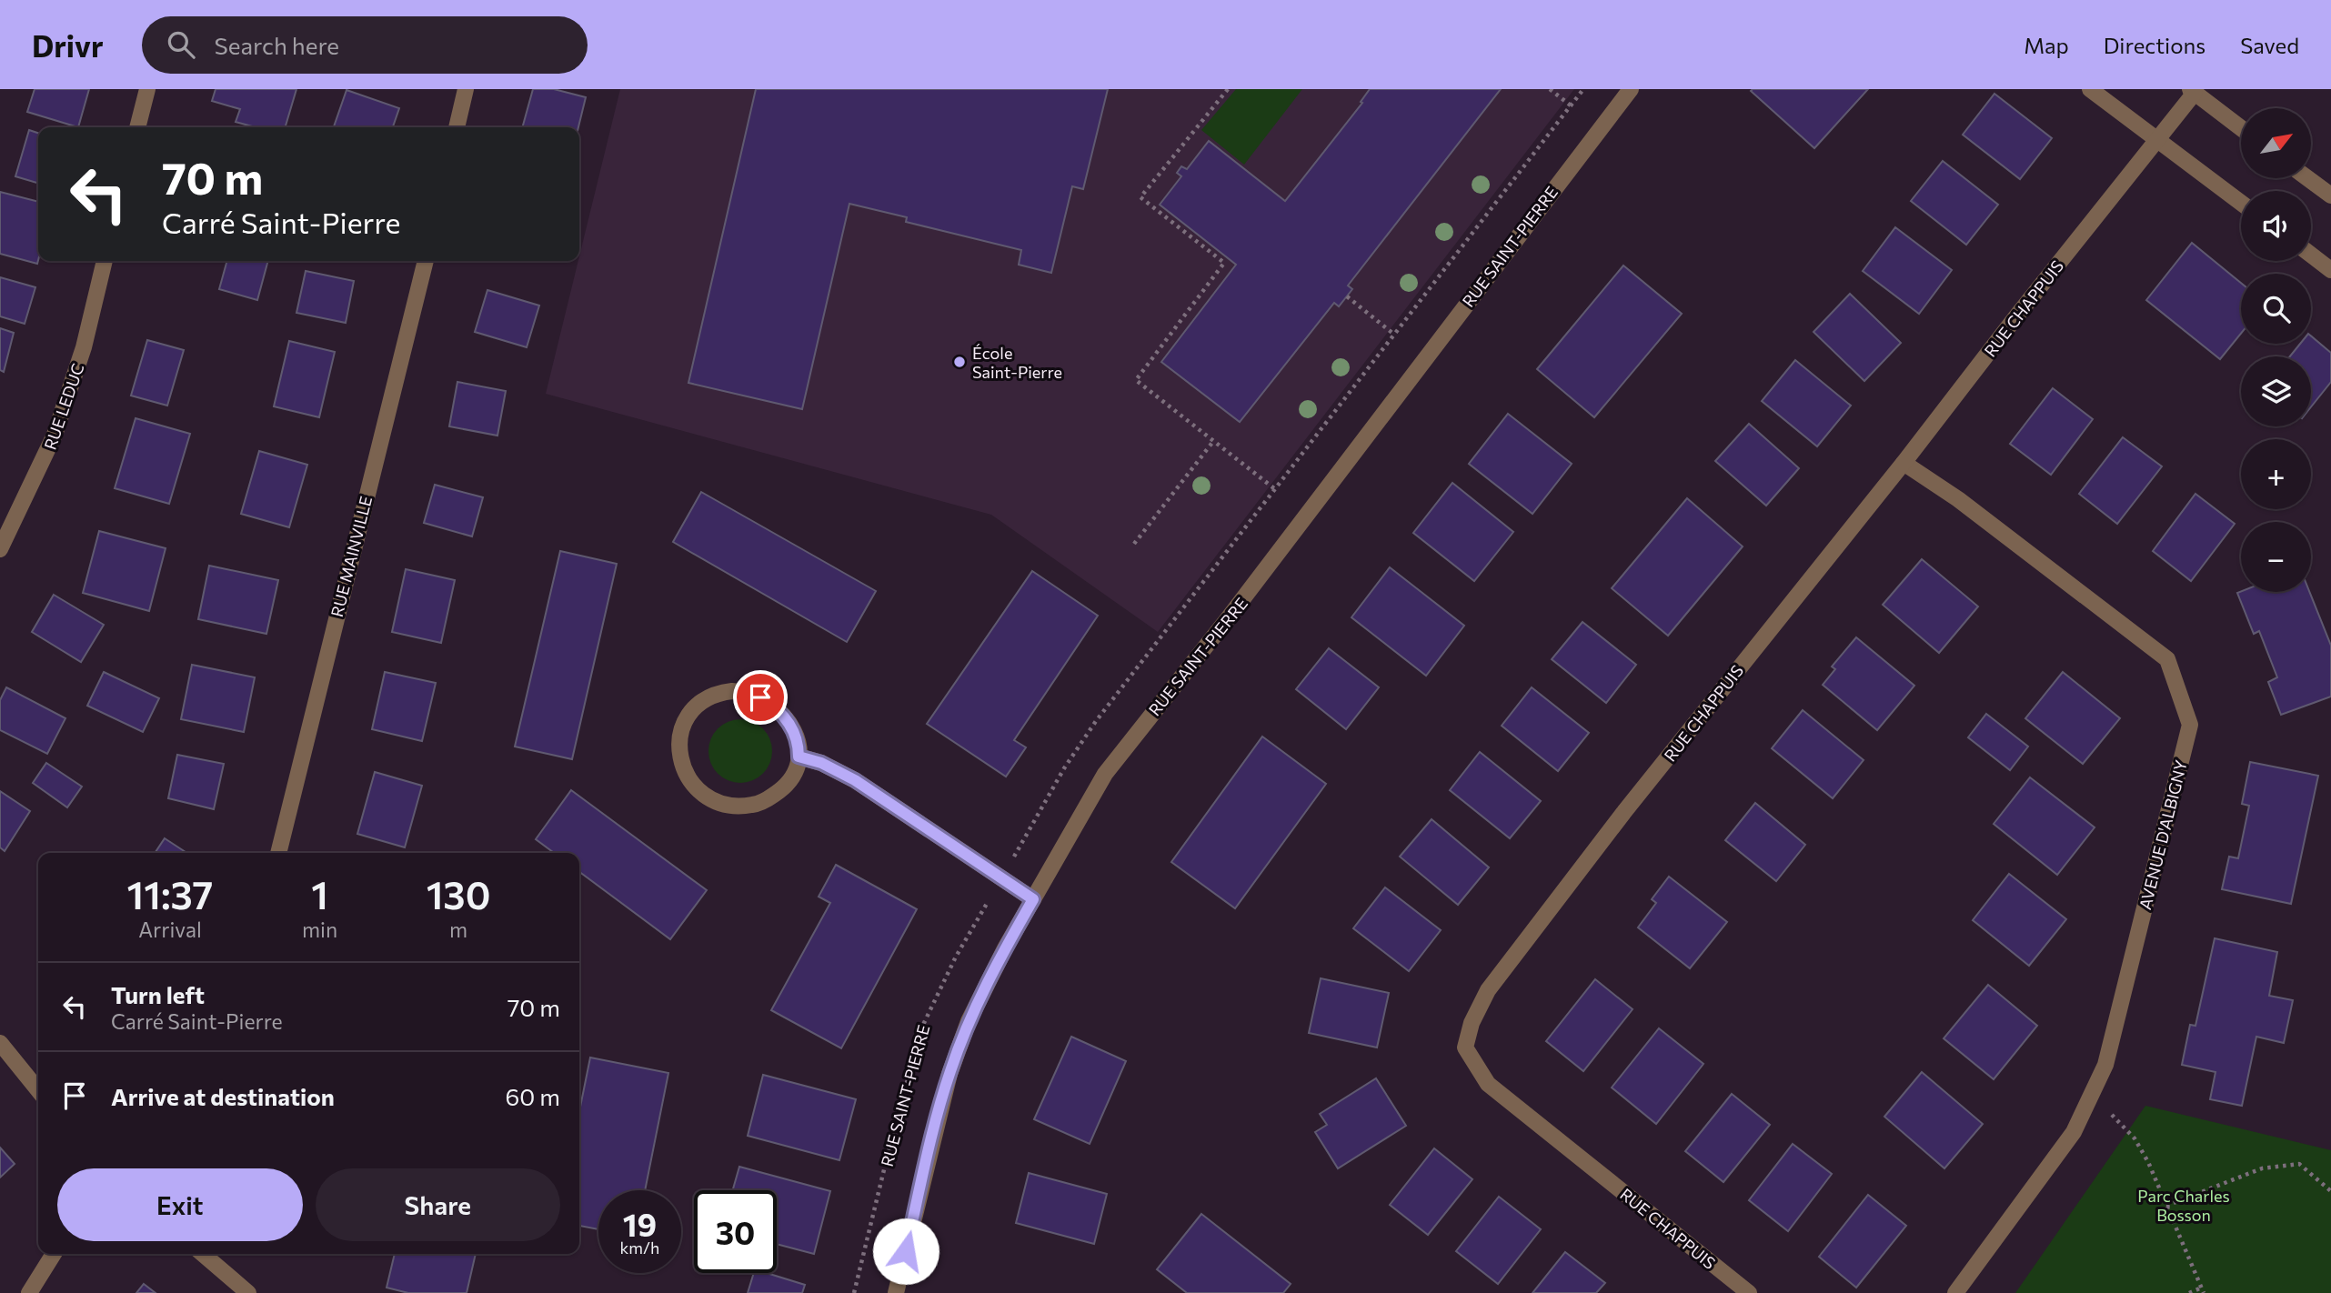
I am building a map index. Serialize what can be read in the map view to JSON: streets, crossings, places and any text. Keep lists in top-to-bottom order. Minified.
{"streets":{"street":["RUE SAINT-PIERRE","RUE CHAPPUIS","RUE LEDUC","RUE MAINVILLE","AVENUE D'ALBIGNY"]},"crossings":[["RUE CHAPPUIS","AVENUE D'ALBIGNY"]],"parks":["Parc Charles Bosson"],"places":["École Saint-Pierre"],"north":"top right","page":{"header":"Drivr","search":"Search here","nav":["Map","Directions","Saved"],"map_buttons":["+","−"],"turn":["70 m","Carré Saint-Pierre"],"eta":["11:37","Arrival","1","min","130","m"],"list":[{"name":"Turn left","note":"Carré Saint-Pierre","value":"70 m"},{"name":"Arrive at destination","value":"60 m"}],"buttons":["Exit","Share"],"speed":"19 km/h","limit":"30"}}
